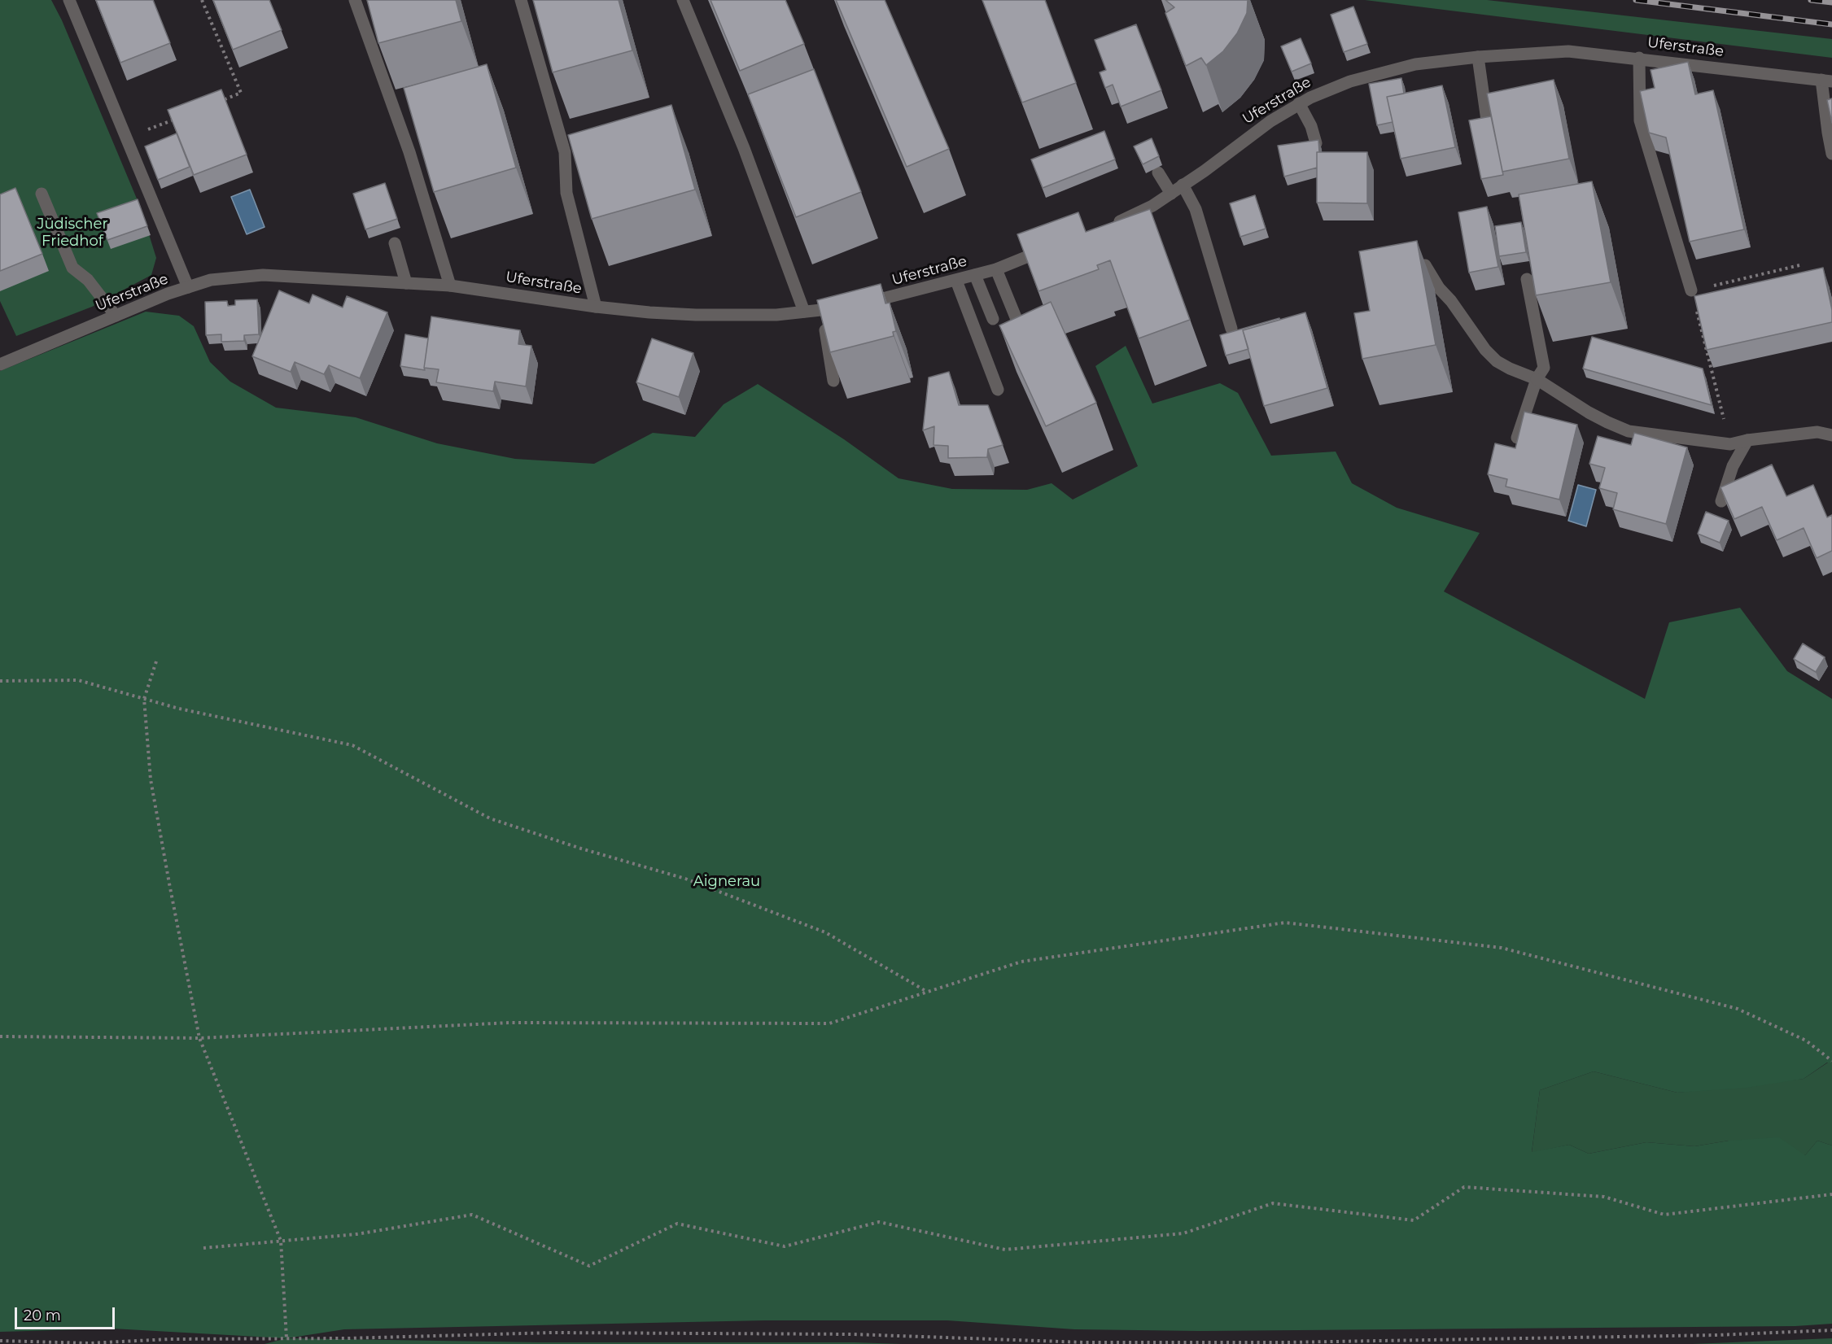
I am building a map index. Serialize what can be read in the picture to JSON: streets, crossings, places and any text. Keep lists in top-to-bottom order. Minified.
{"streets":{"street":["Uferstraße"]},"parks":["Jüdischer Friedhof","Aignerau"],"scale_bar":"20 m"}
